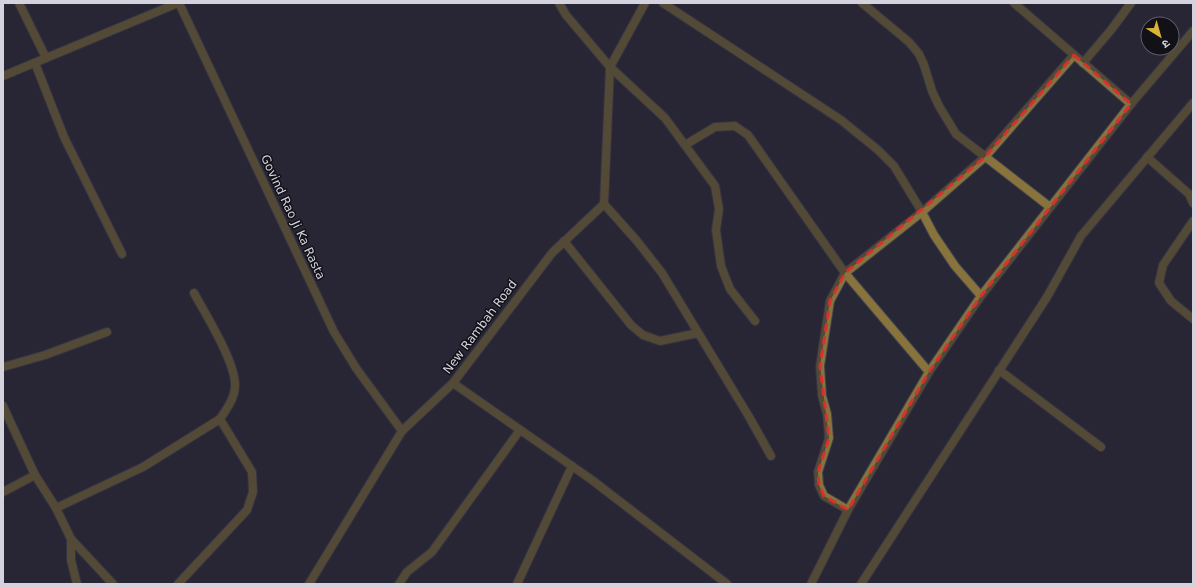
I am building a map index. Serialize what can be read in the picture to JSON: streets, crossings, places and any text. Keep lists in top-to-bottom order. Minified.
{"streets":{"street":["Govind Rao Ji Ka Rasta","New Rambah Road"]},"crossings":[["Govind Rao Ji Ka Rasta","New Rambah Road"]],"north":"bottom right"}
